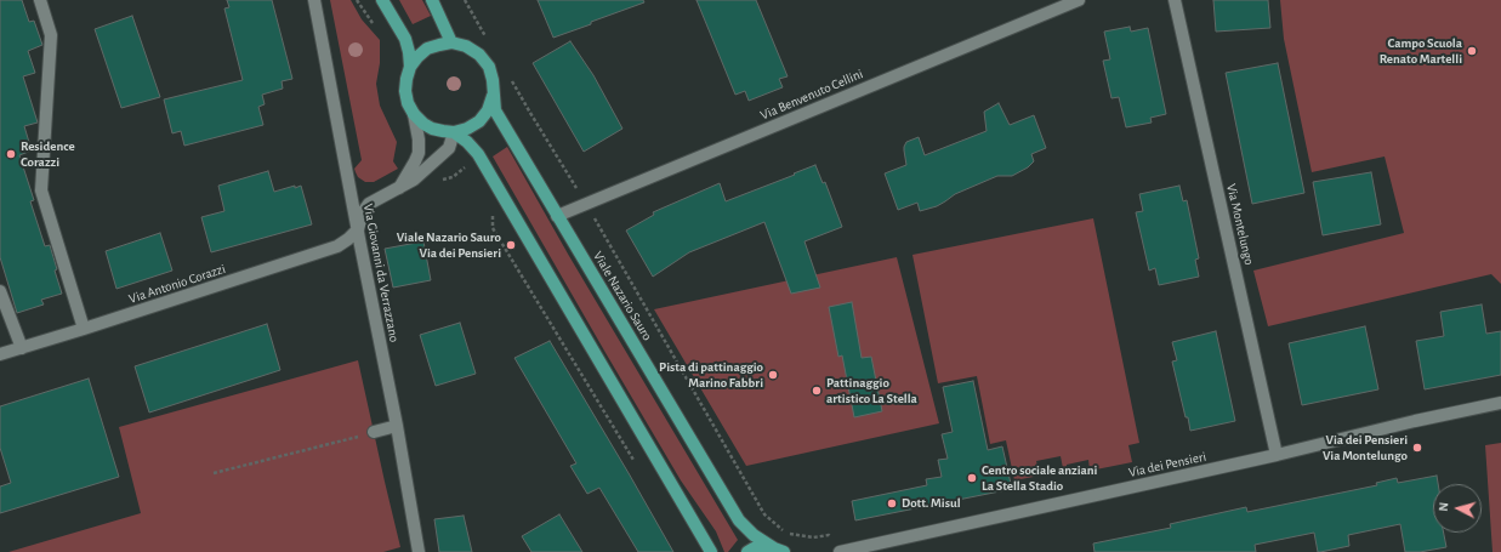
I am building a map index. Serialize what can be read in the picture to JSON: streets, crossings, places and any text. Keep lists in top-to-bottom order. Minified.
{"streets":{"main road":["Viale Nazario Sauro"],"street":["Via Benvenuto Cellini","Via Montelungo","Via Giovanni da Verrazzano","Via Antonio Corazzi","Via dei Pensieri"]},"crossings":[["Via Benvenuto Cellini","Viale Nazario Sauro"],["Via Montelungo","Via dei Pensieri"],["Via Giovanni da Verrazzano","Via Antonio Corazzi"]],"places":["Campo Scuola Renato Martelli","Residence Corazzi","Viale Nazario Sauro Via dei Pensieri","Pista di pattinaggio Marino Fabbri","Pattinaggio artistico La Stella","Via dei Pensieri Via Montelungo","Centro sociale anziani La Stella Stadio","Dott. Misul"],"north":"left"}
